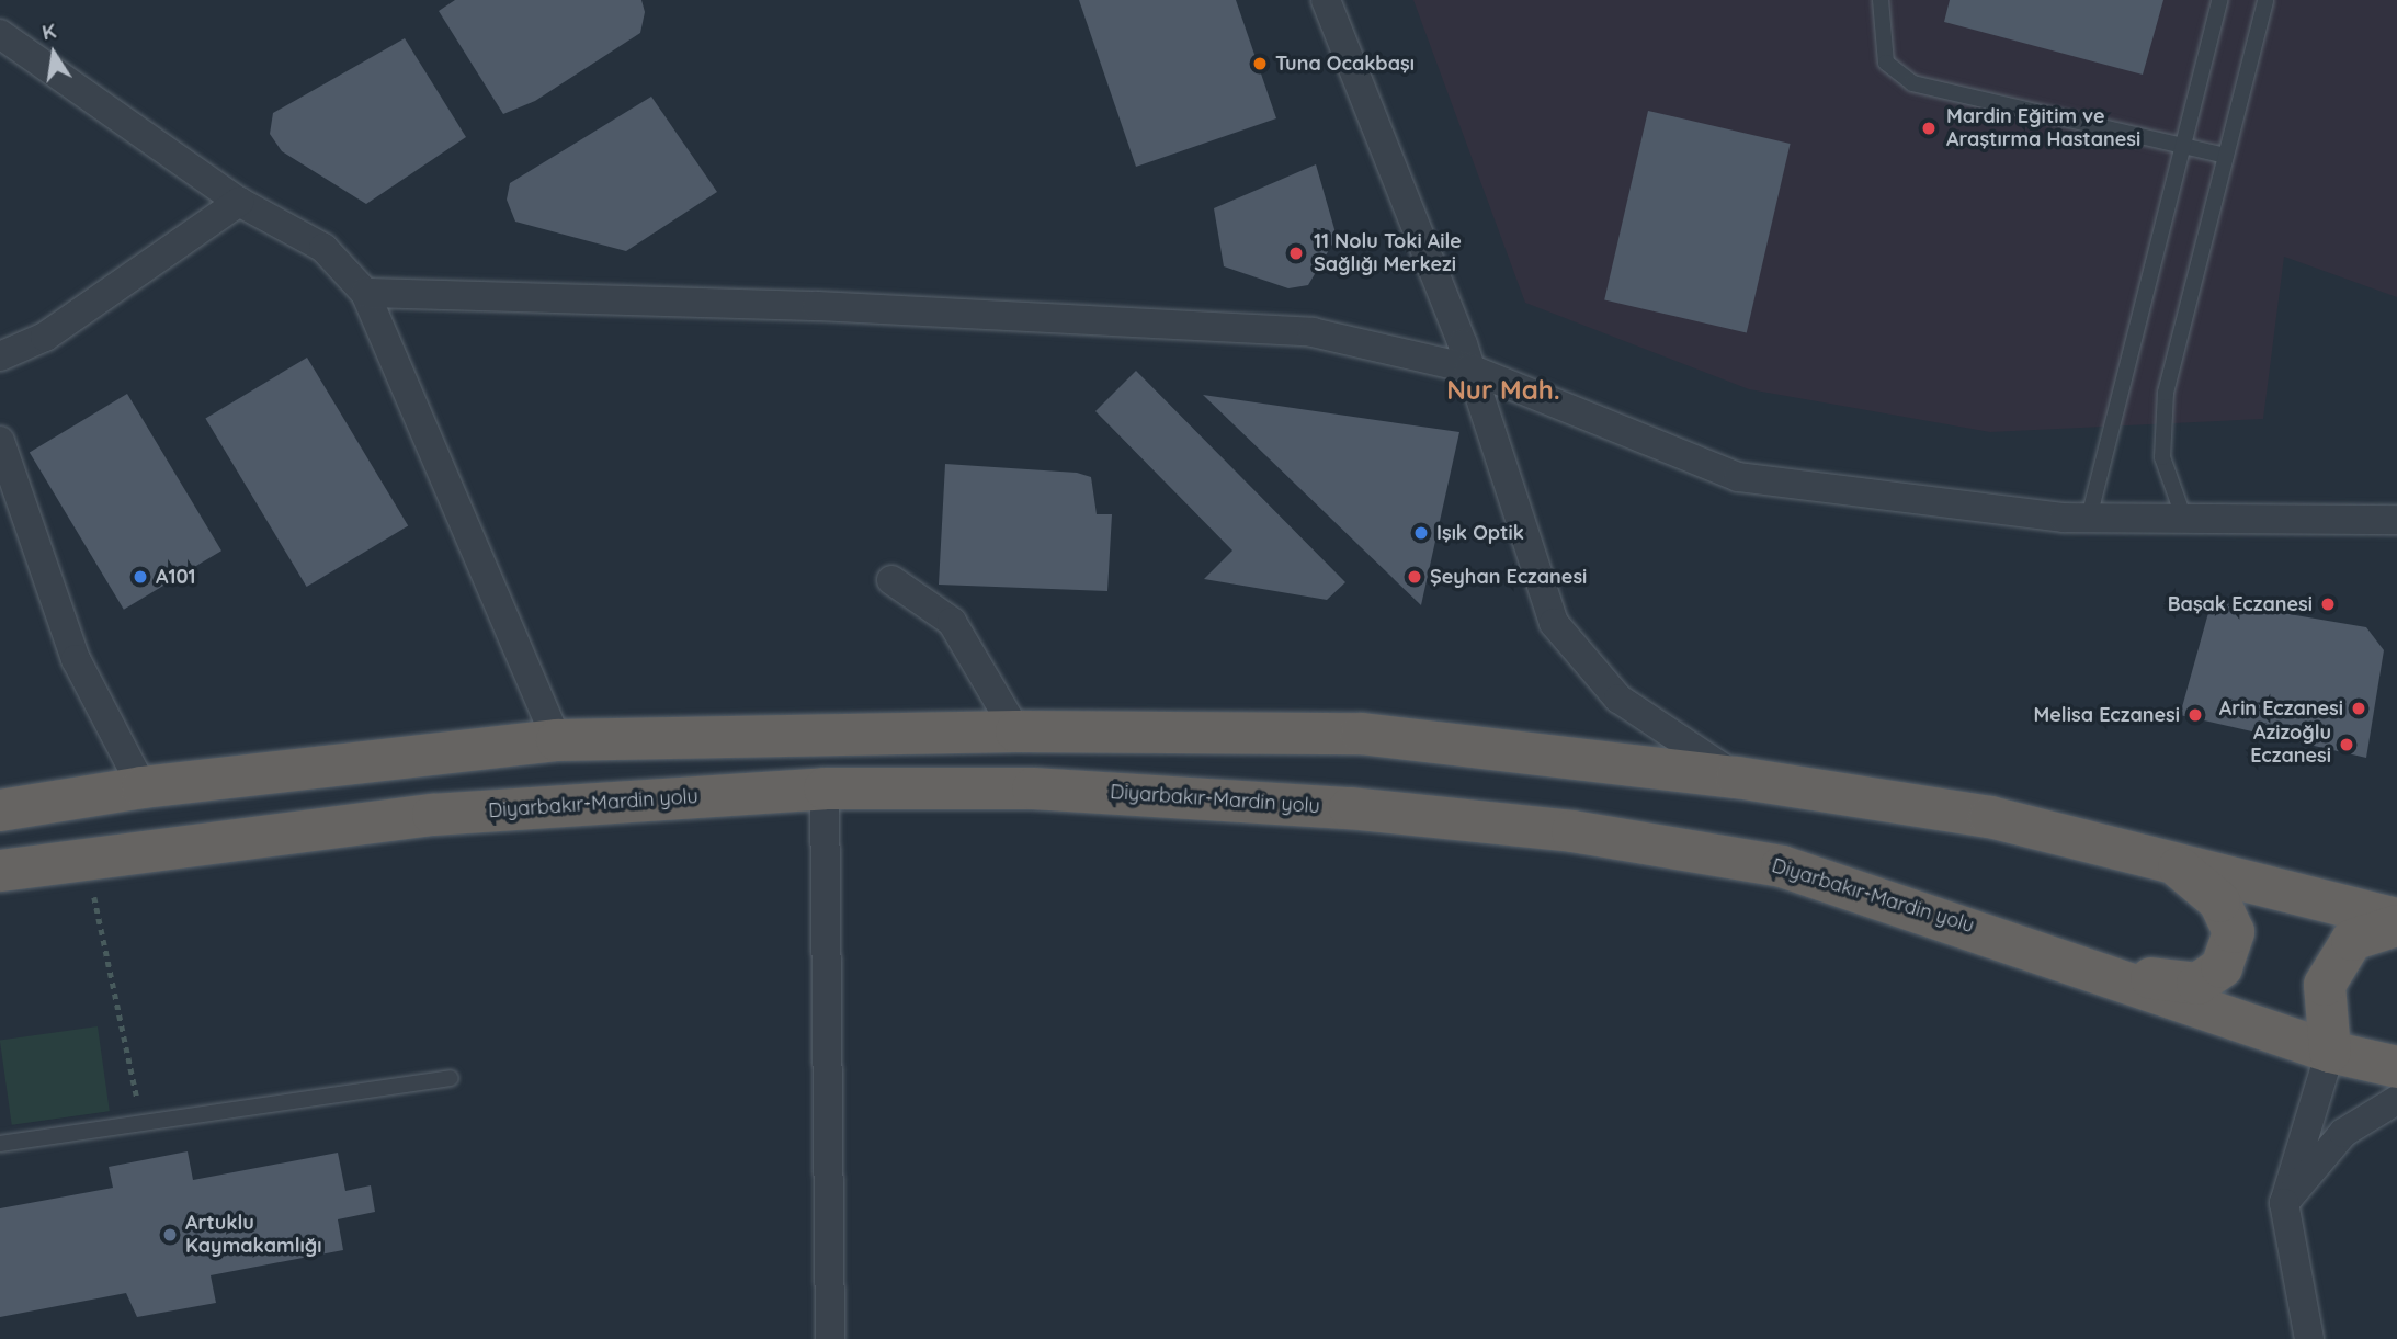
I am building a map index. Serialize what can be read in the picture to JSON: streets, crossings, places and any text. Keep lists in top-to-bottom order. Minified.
{"streets":{"highway":["Diyarbakır-Mardin yolu"]},"districts":["Nur Mah."],"places":["Tuna Ocakbaşı","Mardin Eğitim ve Araştırma Hastanesi","11 Nolu Toki Aile Sağlığı Merkezi","Işık Optik","A101","Şeyhan Eczanesi","Başak Eczanesi","Arin Eczanesi","Melisa Eczanesi","Azizoğlu Eczanesi","Artuklu Kaymakamlığı"],"north":"top"}
